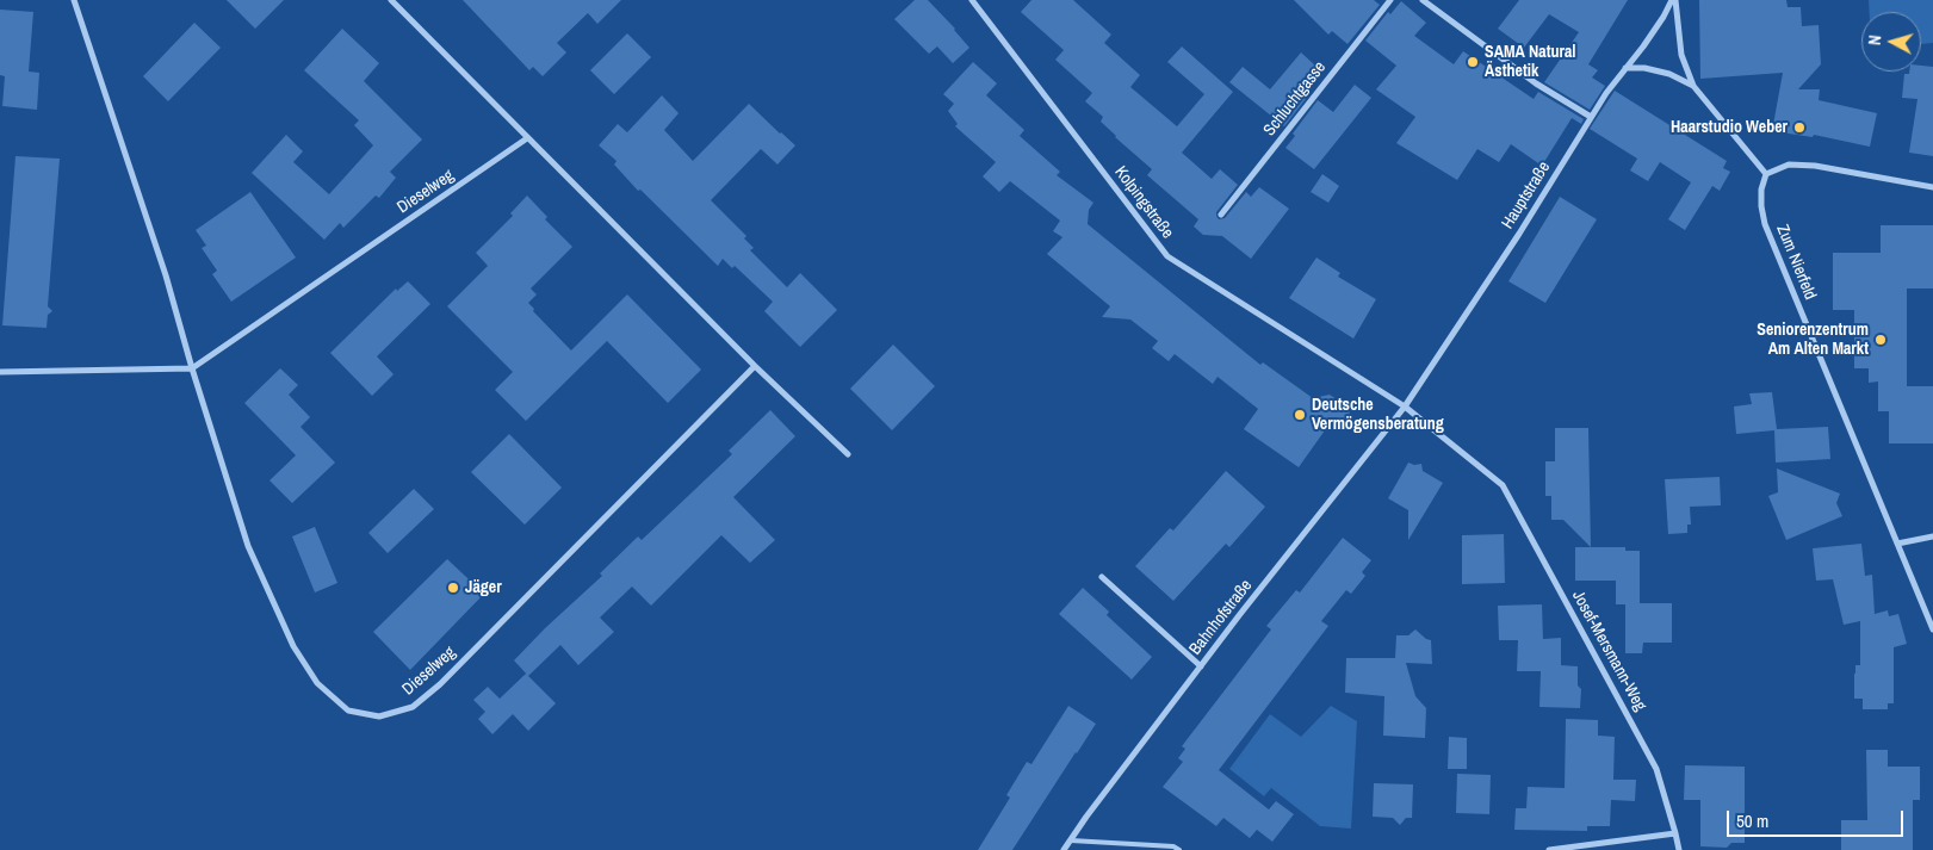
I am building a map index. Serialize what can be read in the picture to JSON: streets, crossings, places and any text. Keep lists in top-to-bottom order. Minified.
{"streets":{"street":["Schluchtgasse","Dieselweg","Hauptstraße","Kolpingstraße","Zum Nierfeld","Bahnhofstraße","Josef-Mersmann-Weg"]},"crossings":[["Hauptstraße","Kolpingstraße"],["Hauptstraße","Bahnhofstraße"],["Hauptstraße","Josef-Mersmann-Weg"],["Kolpingstraße","Bahnhofstraße"],["Kolpingstraße","Josef-Mersmann-Weg"],["Bahnhofstraße","Josef-Mersmann-Weg"]],"places":["SAMA Natural Ästhetik","Haarstudio Weber","Seniorenzentrum Am Alten Markt","Deutsche Vermögensberatung","Jäger"],"scale_bar":"50 m","north":"left"}
